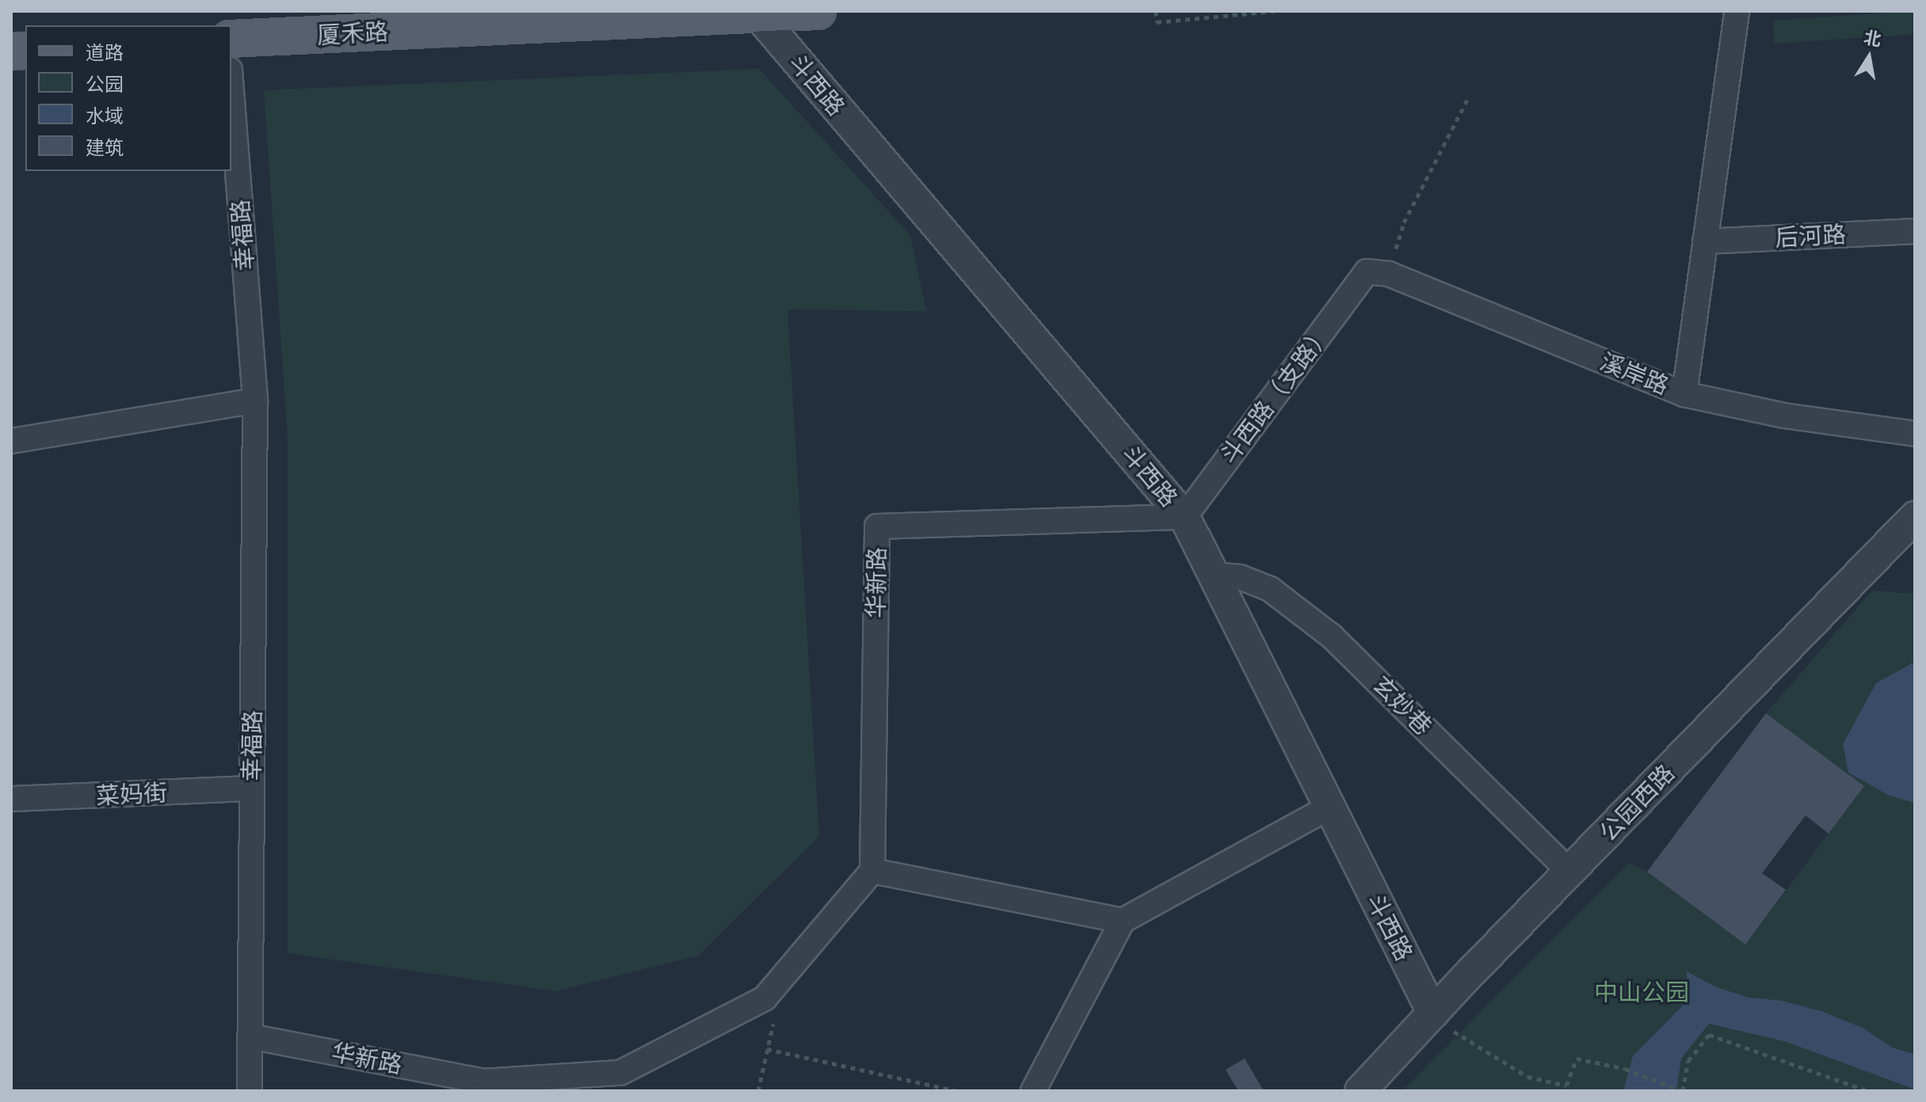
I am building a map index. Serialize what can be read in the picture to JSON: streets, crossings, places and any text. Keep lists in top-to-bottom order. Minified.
{"streets":{"main road":["厦禾路"],"street":["斗西路","幸福路","后河路","溪岸路","斗西路（支路）","华新路","玄妙巷","菜妈街","公园西路"]},"crossings":[["厦禾路","斗西路"],["斗西路","斗西路（支路）"],["斗西路","华新路"],["斗西路","玄妙巷"],["斗西路","公园西路"],["幸福路","华新路"],["幸福路","菜妈街"],["溪岸路","斗西路（支路）"],["斗西路（支路）","华新路"],["玄妙巷","公园西路"]],"parks":["中山公园"],"legend":["道路","公园","水域","建筑"],"north":"top"}
